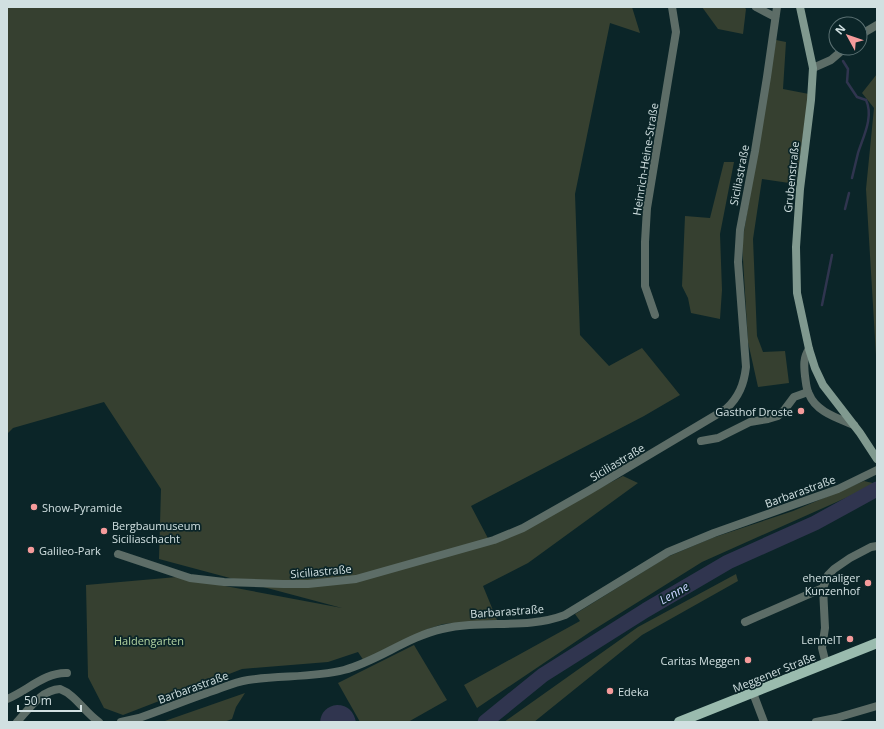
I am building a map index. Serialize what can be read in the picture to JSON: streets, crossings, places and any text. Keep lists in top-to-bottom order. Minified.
{"streets":{"main road":["Grubenstraße","Meggener Straße"],"street":["Heinrich-Heine-Straße","Siciliastraße","Barbarastraße"]},"water":["Lenne"],"parks":["Haldengarten"],"places":["Gasthof Droste","Show-Pyramide","Bergbaumuseum Siciliaschacht","Galileo-Park","ehemaliger Kunzenhof","LenneIT","Caritas Meggen","Edeka"],"scale_bar":"50 m","north":"top left"}
